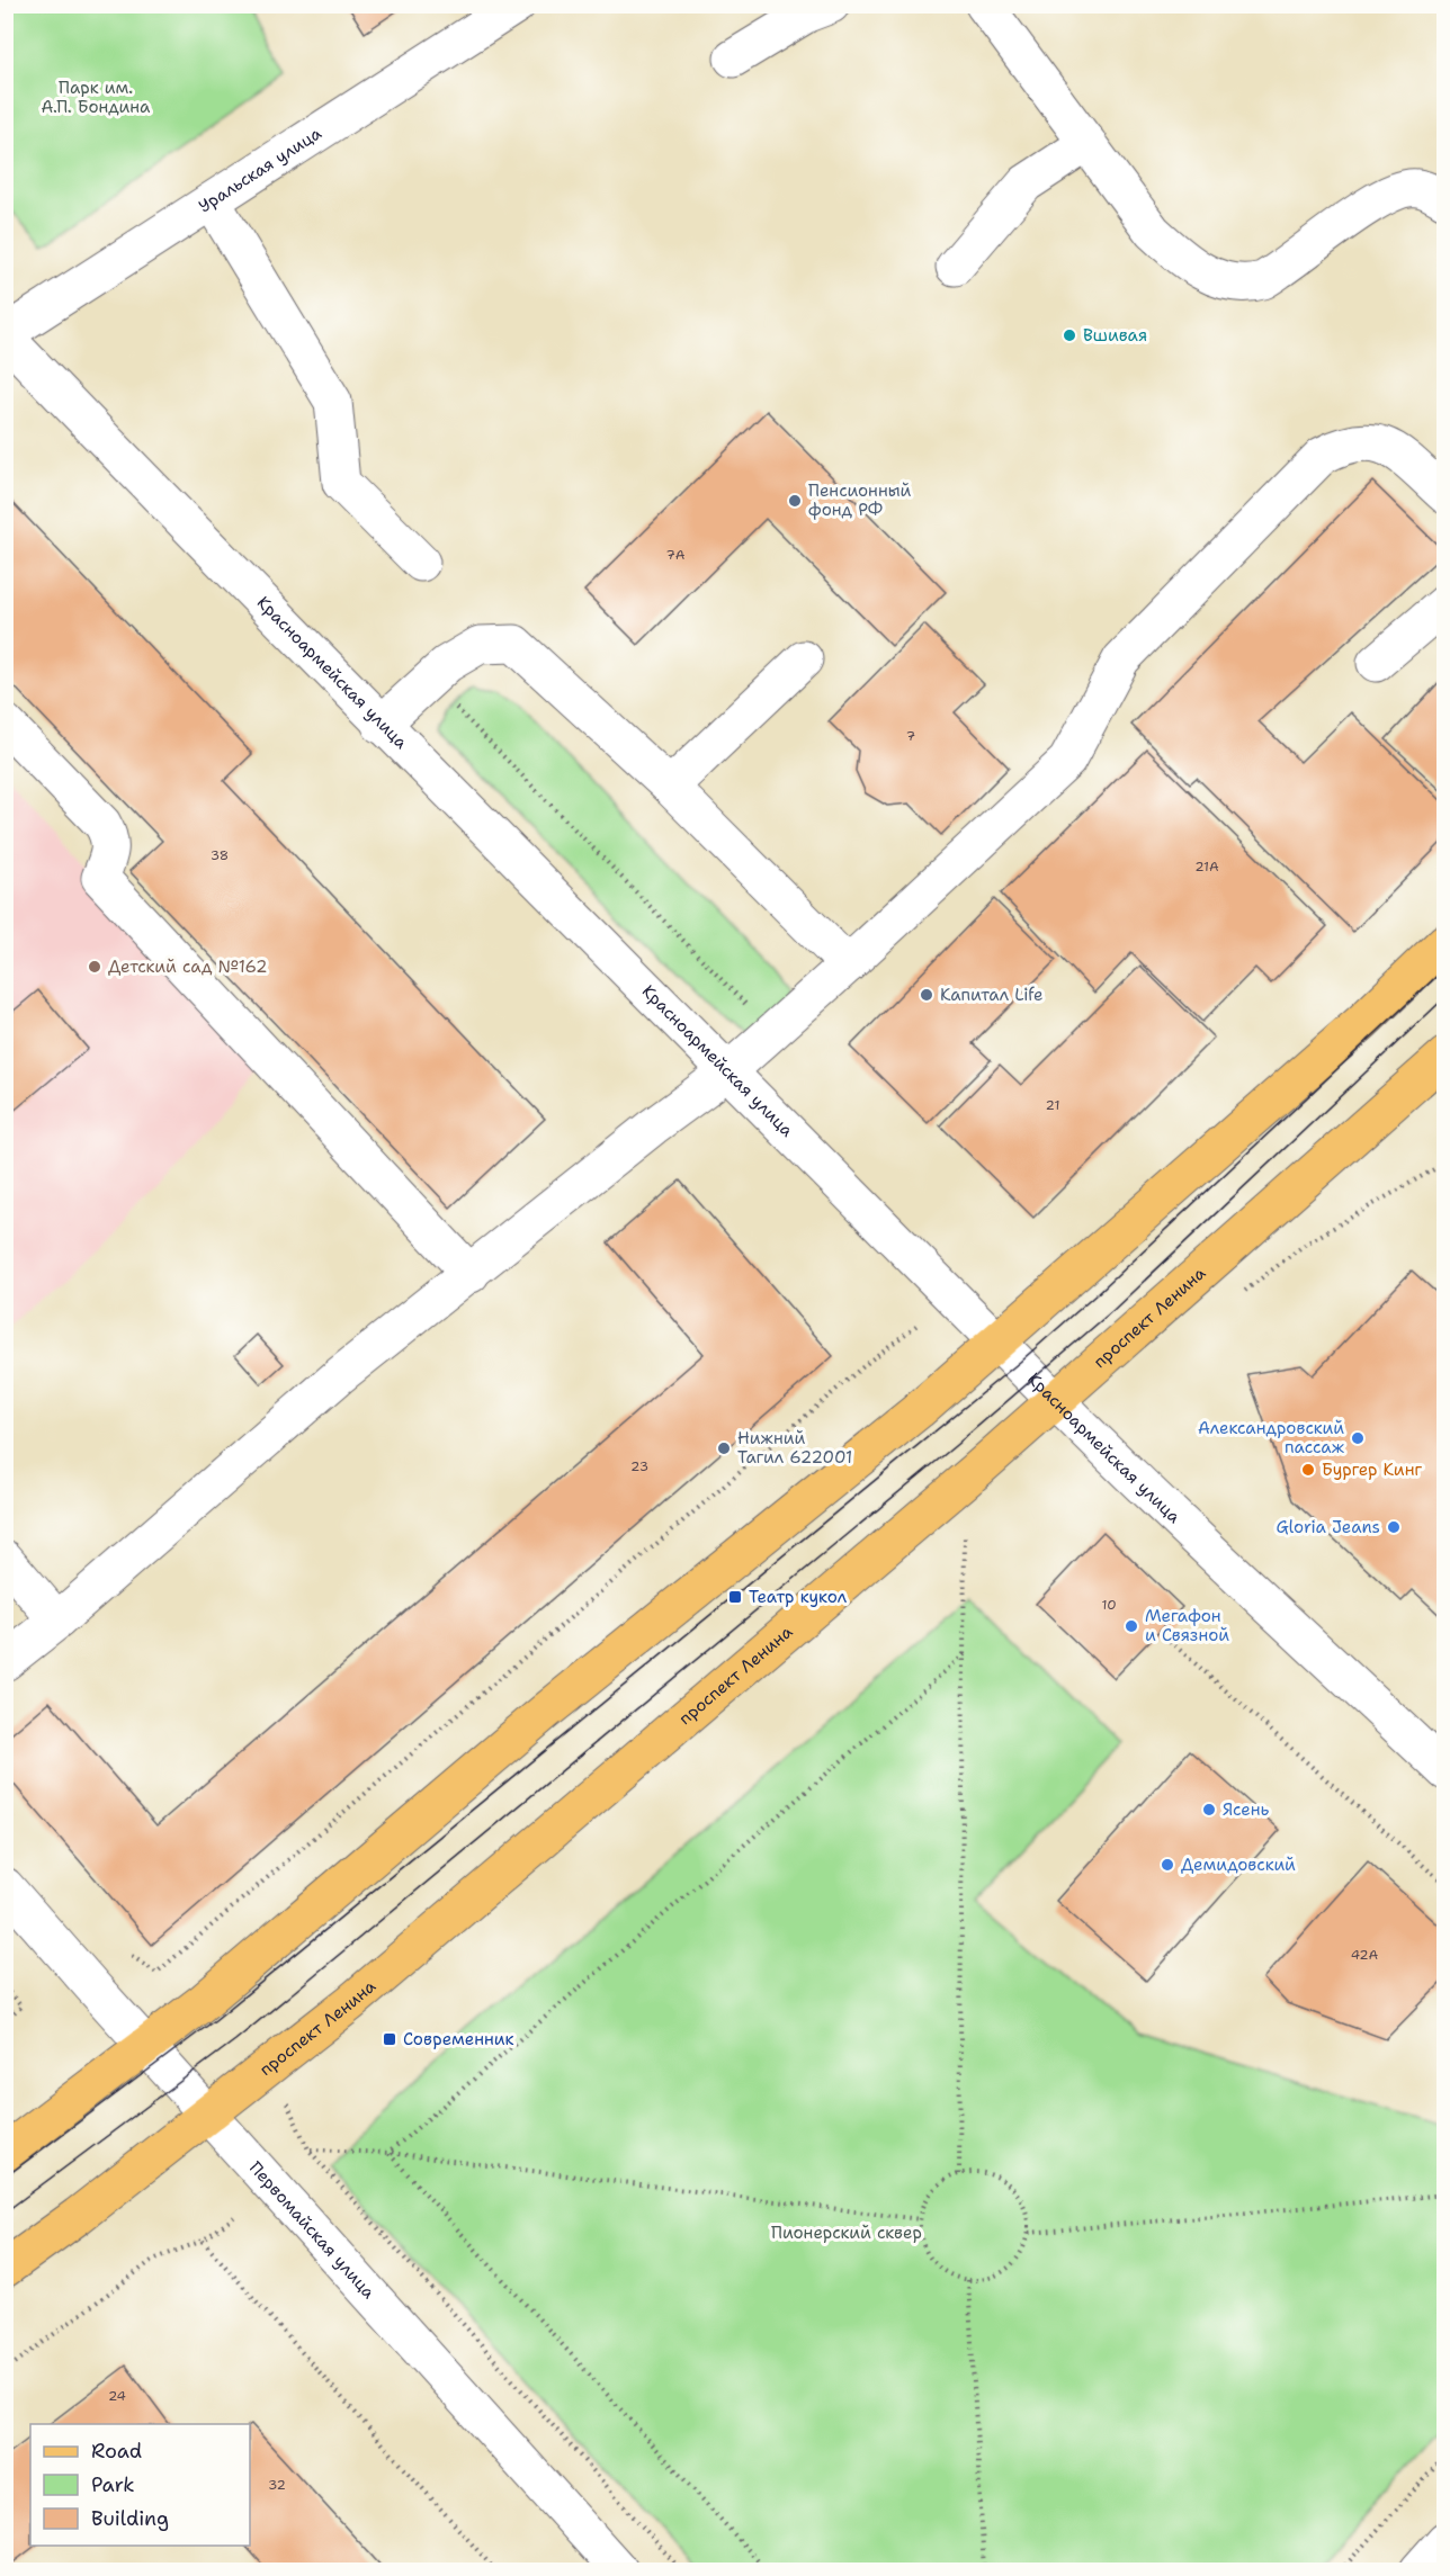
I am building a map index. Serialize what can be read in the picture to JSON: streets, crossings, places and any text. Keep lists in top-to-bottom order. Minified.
{"streets":{"main road":["проспект Ленина"],"street":["Уральская улица","Красноармейская улица","Первомайская улица"]},"crossings":[["Уральская улица","Красноармейская улица"],["Красноармейская улица","проспект Ленина"],["проспект Ленина","Первомайская улица"]],"parks":["Парк им. А.П. Бондина","Пионерский сквер"],"places":{"other":["Вшивая","Пенсионный фонд РФ","Детский сад №162","Капитал Life","Александровский пассаж","Нижний Тагил 622001","Бургер Кинг","Gloria Jeans","Мегафон и Связной","Ясень","Демидовский"],"transit":["Театр кукол","Современник"]},"house_numbers":["7А","7","38","21А","21","23","10","42А","24","32"],"legend":["Road","Park","Building"]}
